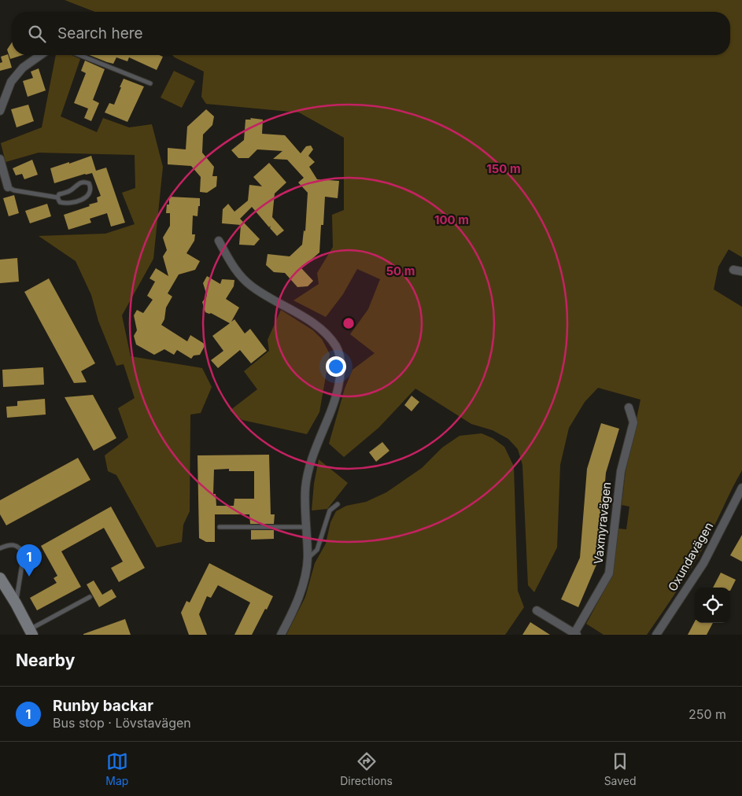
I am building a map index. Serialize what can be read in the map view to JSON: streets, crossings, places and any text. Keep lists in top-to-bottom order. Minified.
{"streets":{"street":["Vaxmyravägen","Oxundavägen"]},"page":{"search":"Search here","pins":"1","heading":"Nearby","list":[{"mark":"1","name":"Runby backar","note":"Bus stop · Lövstavägen","value":"250 m"}],"nav":["Map","Directions","Saved"]},"rings":["150 m","100 m","50 m"]}
